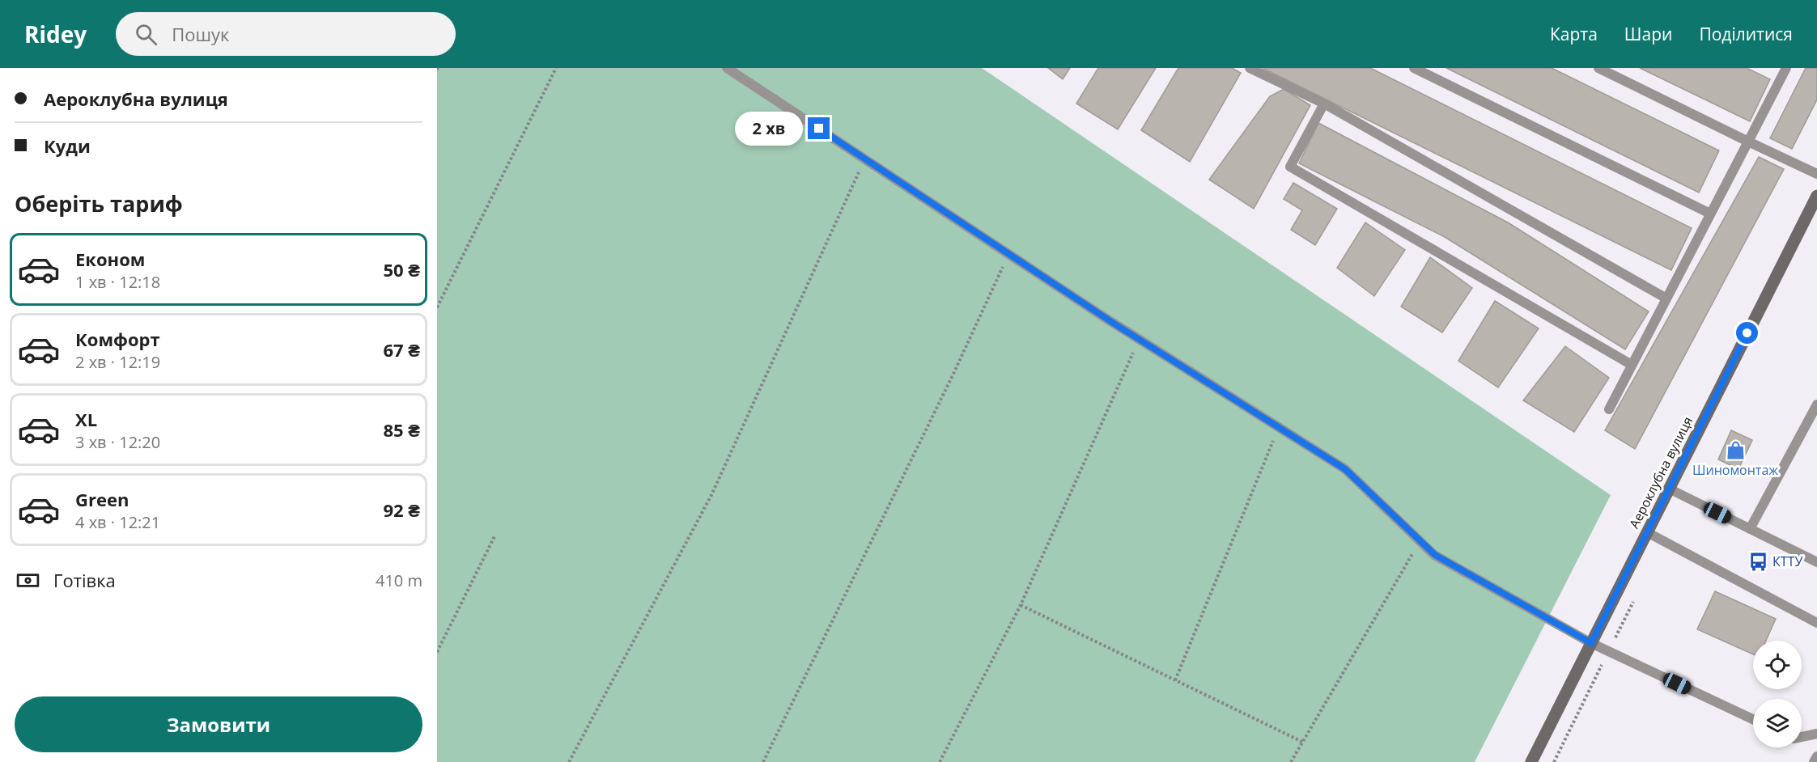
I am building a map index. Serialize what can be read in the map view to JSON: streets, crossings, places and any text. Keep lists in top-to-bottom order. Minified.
{"streets":{"street":["Аероклубна вулиця"]},"places":{"shop":["Шиномонтаж"],"bus stop":["КТТУ"]},"page":{"header":"Ridey","search":"Пошук","nav":["Карта","Шари","Поділитися"],"banner":["Аероклубна вулиця","Куди"],"bubble":"2 хв","heading":"Оберіть тариф","list":[{"name":"Економ","note":"1 хв · 12:18","value":"50 ₴"},{"name":"Комфорт","note":"2 хв · 12:19","value":"67 ₴"},{"name":"XL","note":"3 хв · 12:20","value":"85 ₴"},{"name":"Green","note":"4 хв · 12:21","value":"92 ₴"}],"pay":["Готівка","410 m"],"buttons":"Замовити"}}
